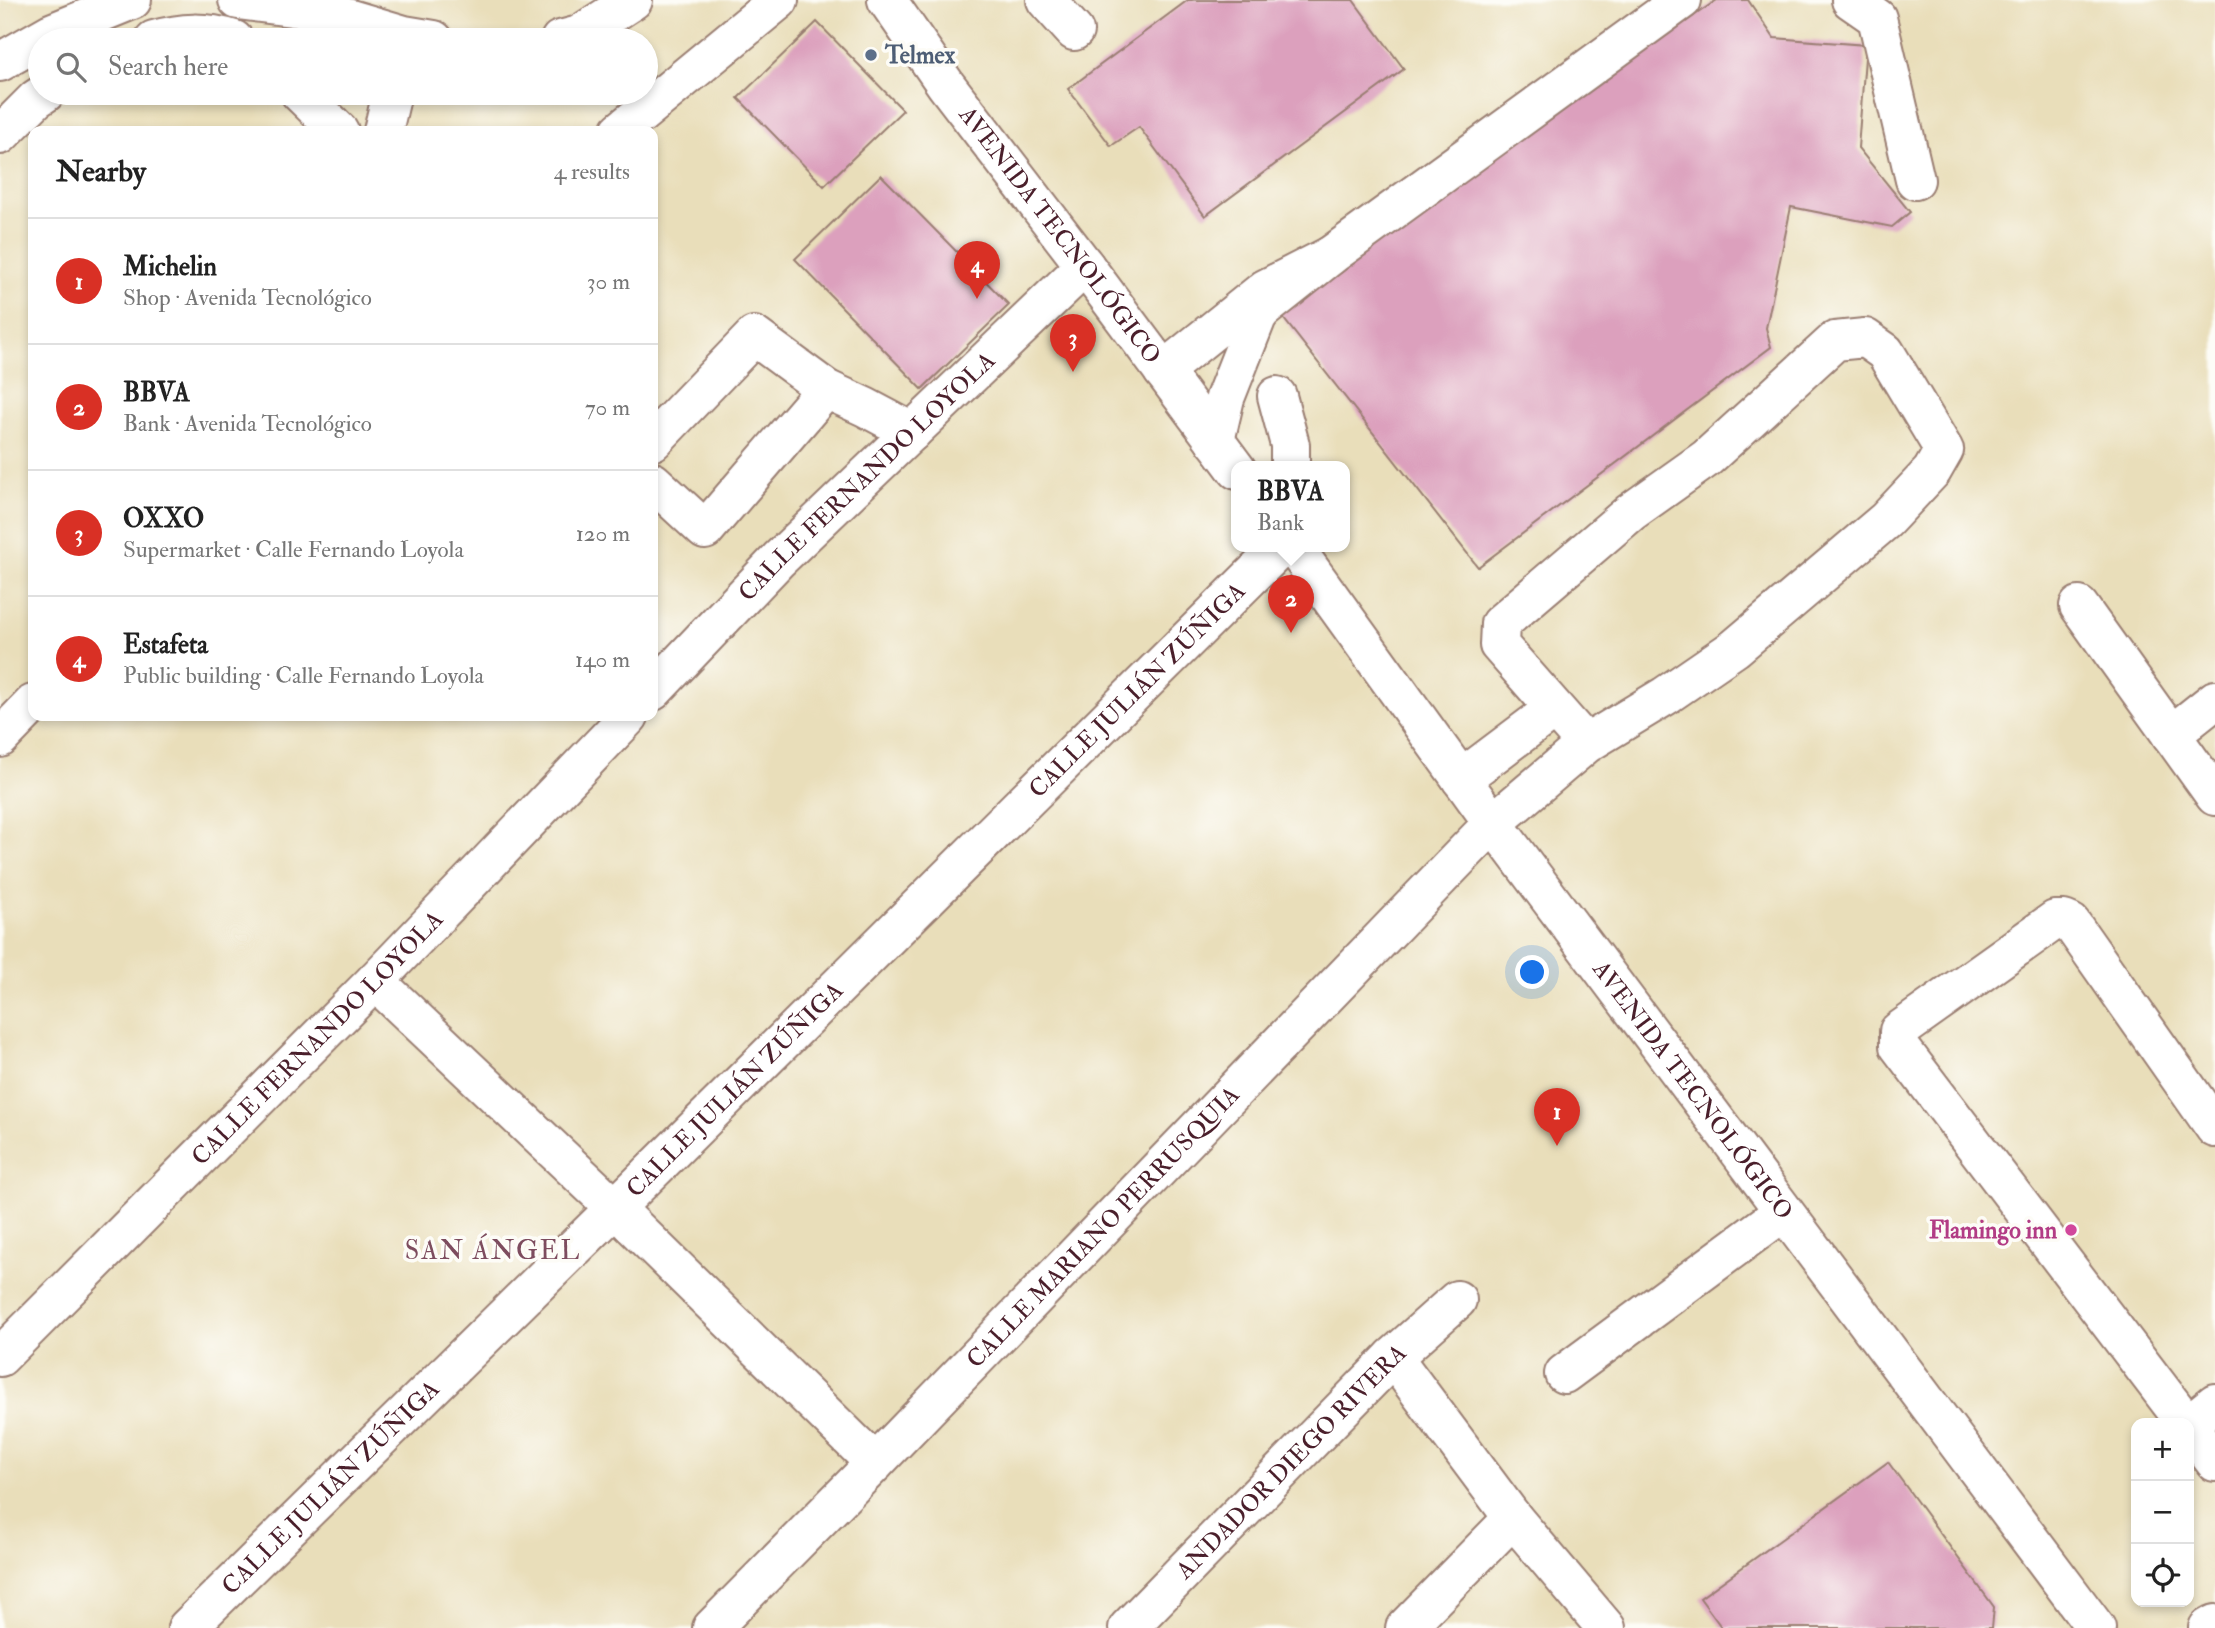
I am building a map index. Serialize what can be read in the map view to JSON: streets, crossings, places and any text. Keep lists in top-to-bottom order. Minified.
{"streets":{"street":["AVENIDA TECNOLÓGICO","CALLE FERNANDO LOYOLA","CALLE JULIÁN ZÚÑIGA","CALLE MARIANO PERRUSQUIA","ANDADOR DIEGO RIVERA"]},"crossings":[["AVENIDA TECNOLÓGICO","CALLE FERNANDO LOYOLA"],["AVENIDA TECNOLÓGICO","CALLE MARIANO PERRUSQUIA"]],"districts":["SAN ÁNGEL"],"places":["Telmex","Flamingo inn"],"page":{"search":"Search here","heading":["Nearby","4 results"],"list":[{"mark":"1","name":"Michelin","note":"Shop · Avenida Tecnológico","value":"30 m"},{"mark":"2","name":"BBVA","note":"Bank · Avenida Tecnológico","value":"70 m"},{"mark":"3","name":"OXXO","note":"Supermarket · Calle Fernando Loyola","value":"120 m"},{"mark":"4","name":"Estafeta","note":"Public building · Calle Fernando Loyola","value":"140 m"}],"pins":["4","3","2","1"],"popup":["BBVA","Bank"],"map_buttons":["+","−"]}}
